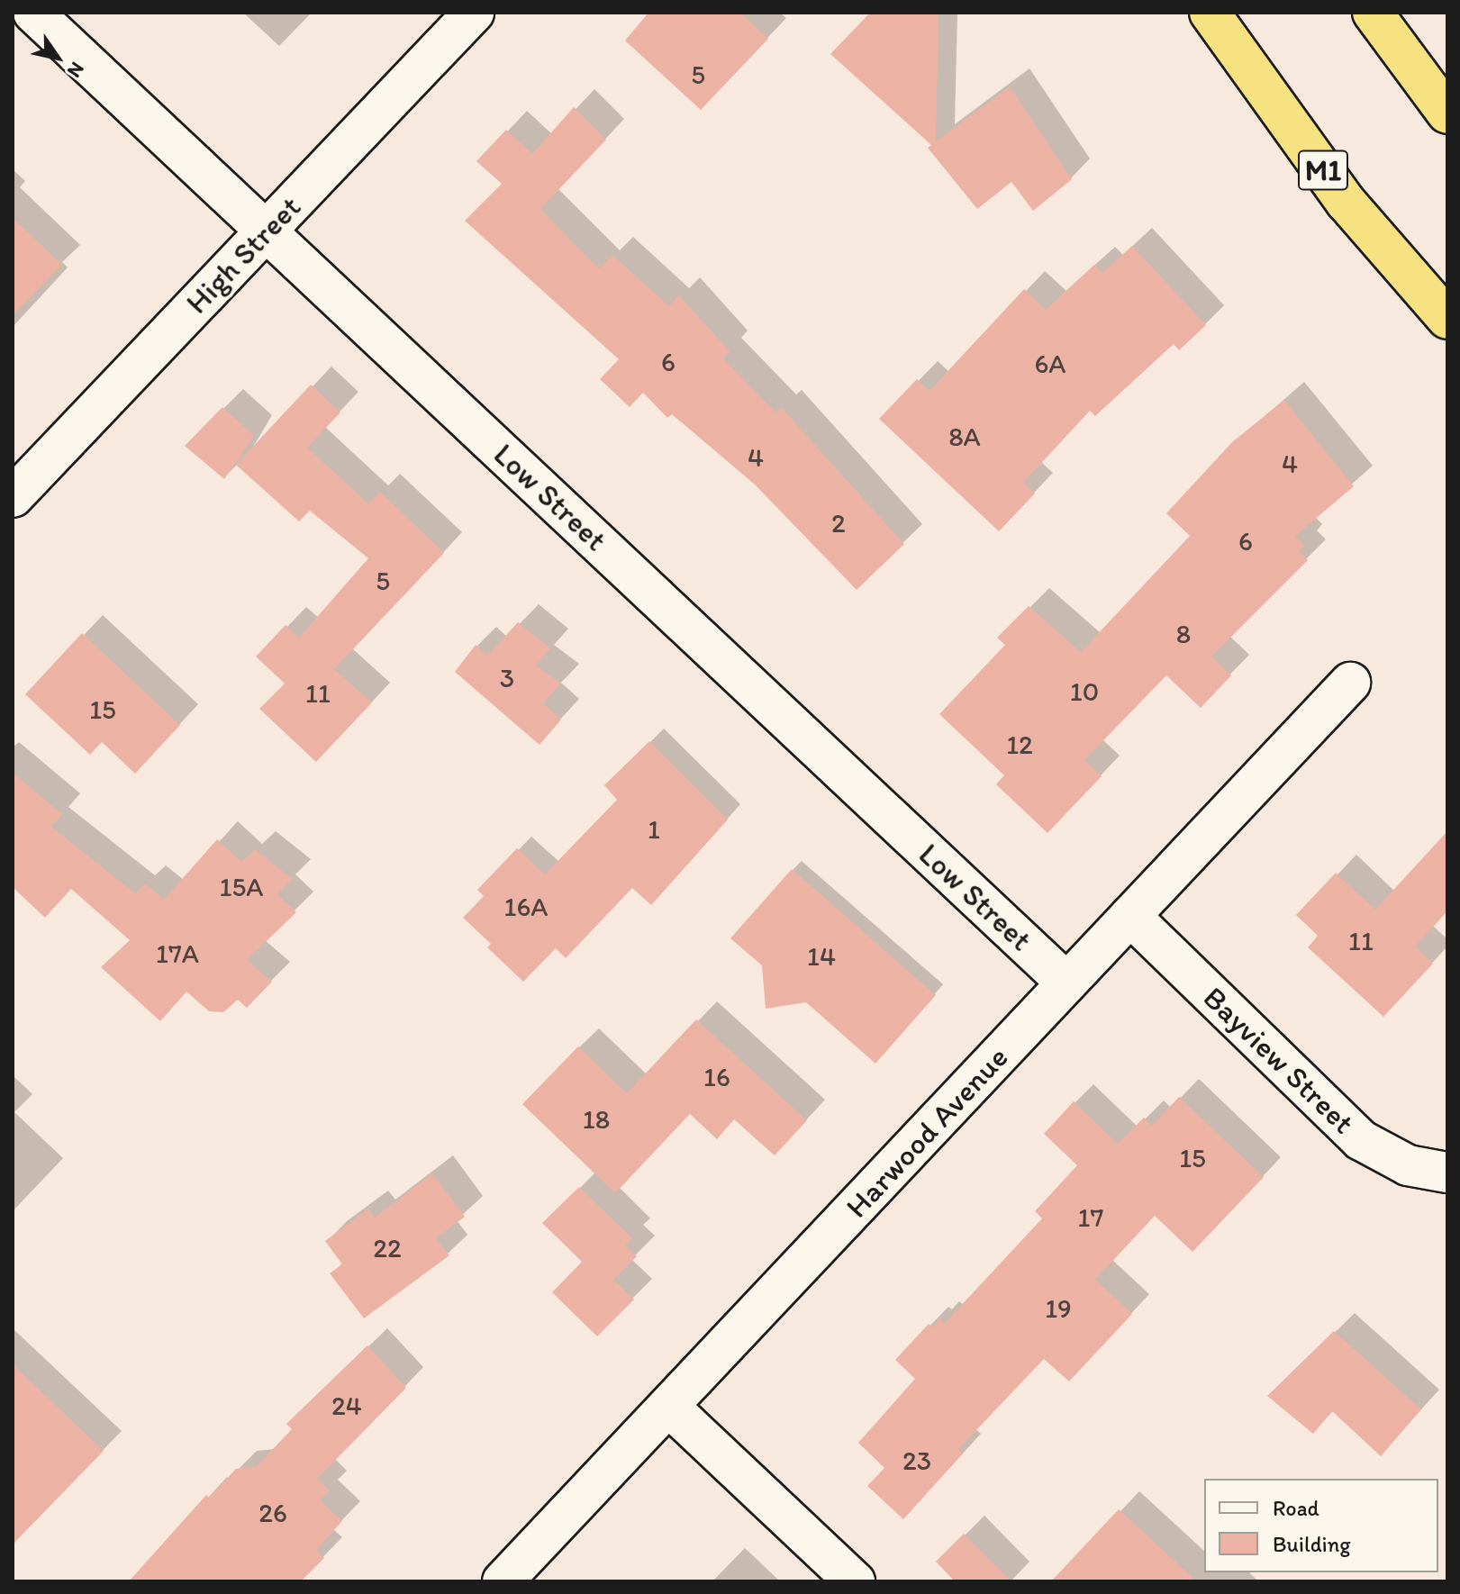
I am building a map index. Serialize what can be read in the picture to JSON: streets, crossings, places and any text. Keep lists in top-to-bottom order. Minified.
{"streets":{"highway":["M1"],"street":["High Street","Low Street","Bayview Street","Harwood Avenue"]},"crossings":[["High Street","Low Street"],["Low Street","Harwood Avenue"],["Bayview Street","Harwood Avenue"]],"house_numbers":["5","6","6A","8A","4","4","2","6","5","8","3","10","11","15","12","1","15A","16A","11","17A","14","16","18","15","17","22","19","24","23","26"],"legend":["Road","Building"],"north":"bottom right"}
